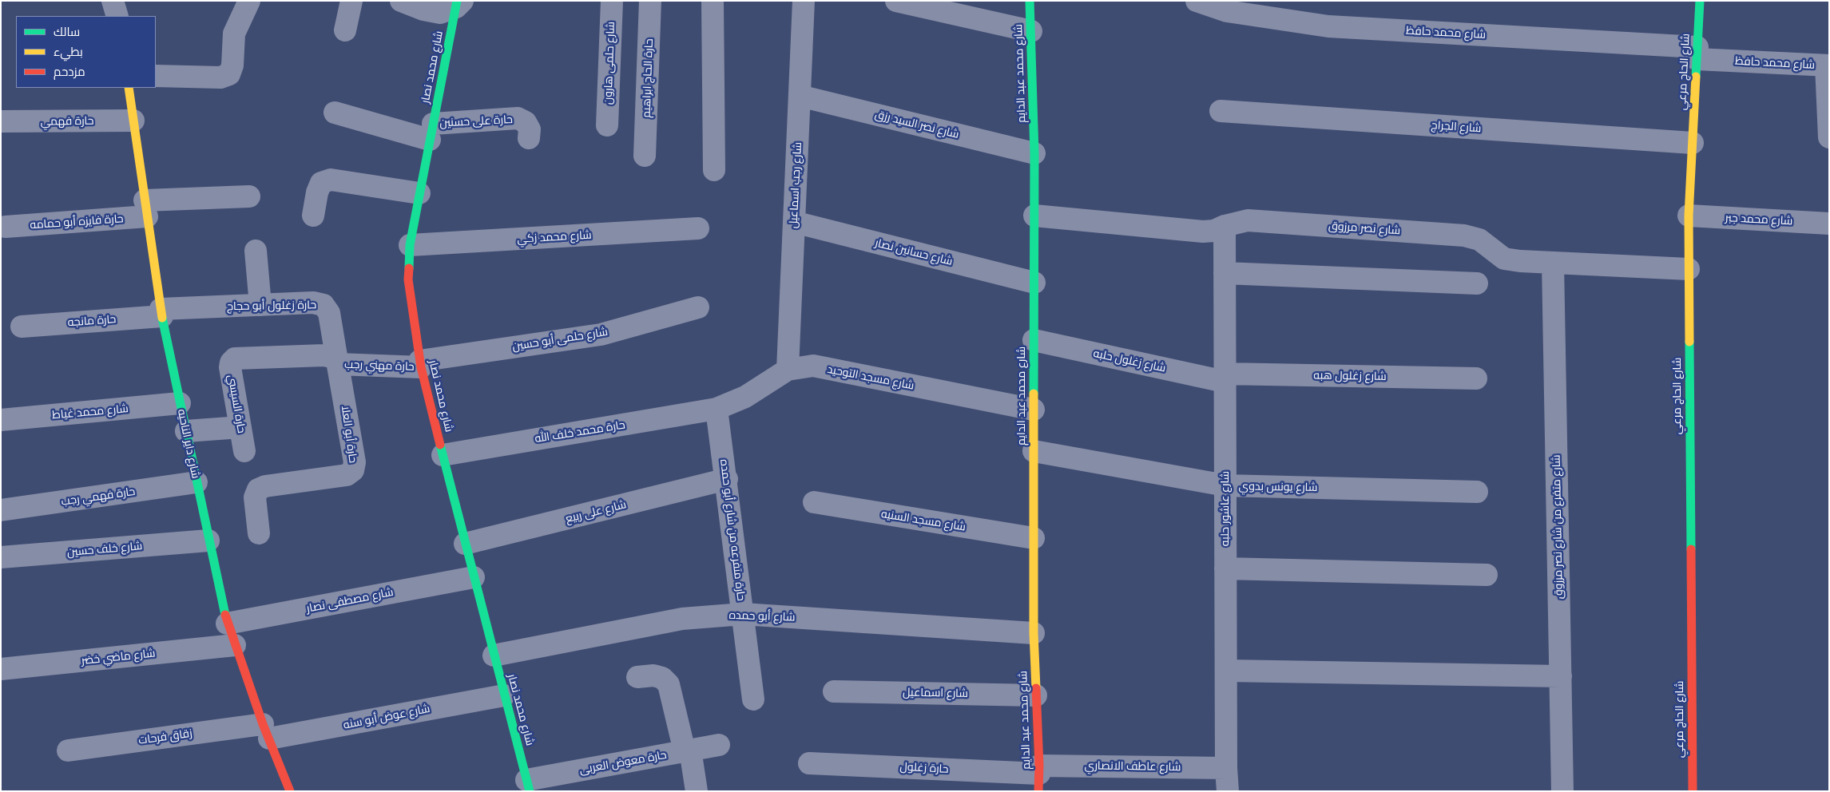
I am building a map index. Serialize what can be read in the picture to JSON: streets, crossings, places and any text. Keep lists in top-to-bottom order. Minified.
{"streets":{"street":["شارع محمد حافظ","شارع حلمى هارون","شارع محمد نصار","شارع الحاج مرعي","شارع محمد عبد الدايم","حارة الحاج ابراهيم","حارة فهمي","حارة على حسنين","شارع نصر السيد رزق","شارع الجراج","شارع رجب اسماعيل","شارع محمد جبر","حارة فايزه أبو حمامه","شارع نصر مرزوق","شارع محمد زكي","شارع حسانين نصار","حارة زغلول أبو حجاج","حارة مانجه","شارع حلمى أبو حسين","شارع زغلول حلبه","حارة مهني رجب","شارع زغلول هبه","شارع مسجد التوحيد","حارة السيسي","شارع محمد غياط","حارة محمد خلف الله","حارة أبو العلا","شارع داير الناحيه","شارع يونس بدوي","حارة فهمي رجب","شارع عاشور حلبه","شارع على ربيع","شارع مسجد السنيه","شارع متفرع من شارع نصر مرزوق","حارة متفرعه من شارع أبو حمده","شارع خلف حسين","شارع مصطفى نصار","شارع أبو حمده","شارع ماضي خضر","شارع اسماعيل","شارع عوض أبو سنه","زقاق فرحات","حارة معوض العربى","شارع عاطف الانصاري","حارة زغلول"]},"crossings":[["شارع محمد حافظ","شارع الحاج مرعي"],["شارع محمد نصار","حارة على حسنين"],["شارع محمد نصار","شارع محمد زكي"],["شارع محمد نصار","شارع حلمى أبو حسين"],["شارع محمد نصار","حارة مهني رجب"],["شارع محمد نصار","حارة محمد خلف الله"],["شارع محمد نصار","شارع على ربيع"],["شارع محمد نصار","شارع مصطفى نصار"],["شارع محمد نصار","شارع أبو حمده"],["شارع محمد نصار","شارع عوض أبو سنه"],["شارع محمد نصار","حارة معوض العربى"],["شارع الحاج مرعي","شارع الجراج"],["شارع الحاج مرعي","شارع محمد جبر"],["شارع الحاج مرعي","شارع نصر مرزوق"],["شارع محمد عبد الدايم","شارع نصر السيد رزق"],["شارع محمد عبد الدايم","شارع نصر مرزوق"],["شارع محمد عبد الدايم","شارع حسانين نصار"],["شارع محمد عبد الدايم","شارع زغلول حلبه"],["شارع محمد عبد الدايم","شارع مسجد التوحيد"],["شارع محمد عبد الدايم","شارع يونس بدوي"],["شارع محمد عبد الدايم","شارع مسجد السنيه"],["شارع محمد عبد الدايم","شارع أبو حمده"],["شارع محمد عبد الدايم","شارع اسماعيل"],["شارع محمد عبد الدايم","شارع عاطف الانصاري"],["شارع محمد عبد الدايم","حارة زغلول"],["حارة فهمي","شارع داير الناحيه"],["شارع نصر السيد رزق","شارع رجب اسماعيل"],["شارع رجب اسماعيل","شارع حسانين نصار"],["شارع رجب اسماعيل","شارع مسجد التوحيد"],["حارة فايزه أبو حمامه","شارع داير الناحيه"],["شارع نصر مرزوق","شارع عاشور حلبه"],["شارع نصر مرزوق","شارع متفرع من شارع نصر مرزوق"],["حارة زغلول أبو حجاج","حارة مانجه"],["حارة زغلول أبو حجاج","حارة مهني رجب"],["حارة زغلول أبو حجاج","حارة السيسي"],["حارة زغلول أبو حجاج","حارة أبو العلا"],["حارة زغلول أبو حجاج","شارع داير الناحيه"],["حارة مانجه","شارع داير الناحيه"],["شارع حلمى أبو حسين","حارة مهني رجب"],["شارع زغلول حلبه","شارع زغلول هبه"],["شارع زغلول حلبه","شارع عاشور حلبه"],["حارة مهني رجب","حارة السيسي"],["حارة مهني رجب","حارة أبو العلا"],["شارع زغلول هبه","شارع عاشور حلبه"],["شارع مسجد التوحيد","حارة محمد خلف الله"],["شارع مسجد التوحيد","حارة متفرعه من شارع أبو حمده"],["حارة السيسي","حارة أبو العلا"],["شارع محمد غياط","شارع داير الناحيه"],["حارة محمد خلف الله","حارة متفرعه من شارع أبو حمده"],["شارع داير الناحيه","حارة فهمي رجب"],["شارع داير الناحيه","شارع خلف حسين"],["شارع داير الناحيه","شارع مصطفى نصار"],["شارع داير الناحيه","شارع ماضي خضر"],["شارع داير الناحيه","شارع عوض أبو سنه"],["شارع داير الناحيه","زقاق فرحات"],["شارع يونس بدوي","شارع عاشور حلبه"],["شارع عاشور حلبه","شارع عاطف الانصاري"],["شارع على ربيع","حارة متفرعه من شارع أبو حمده"],["حارة متفرعه من شارع أبو حمده","شارع أبو حمده"],["شارع عوض أبو سنه","زقاق فرحات"],["شارع عاطف الانصاري","حارة زغلول"]],"legend":["سالك","بطيء","مزدحم"]}
